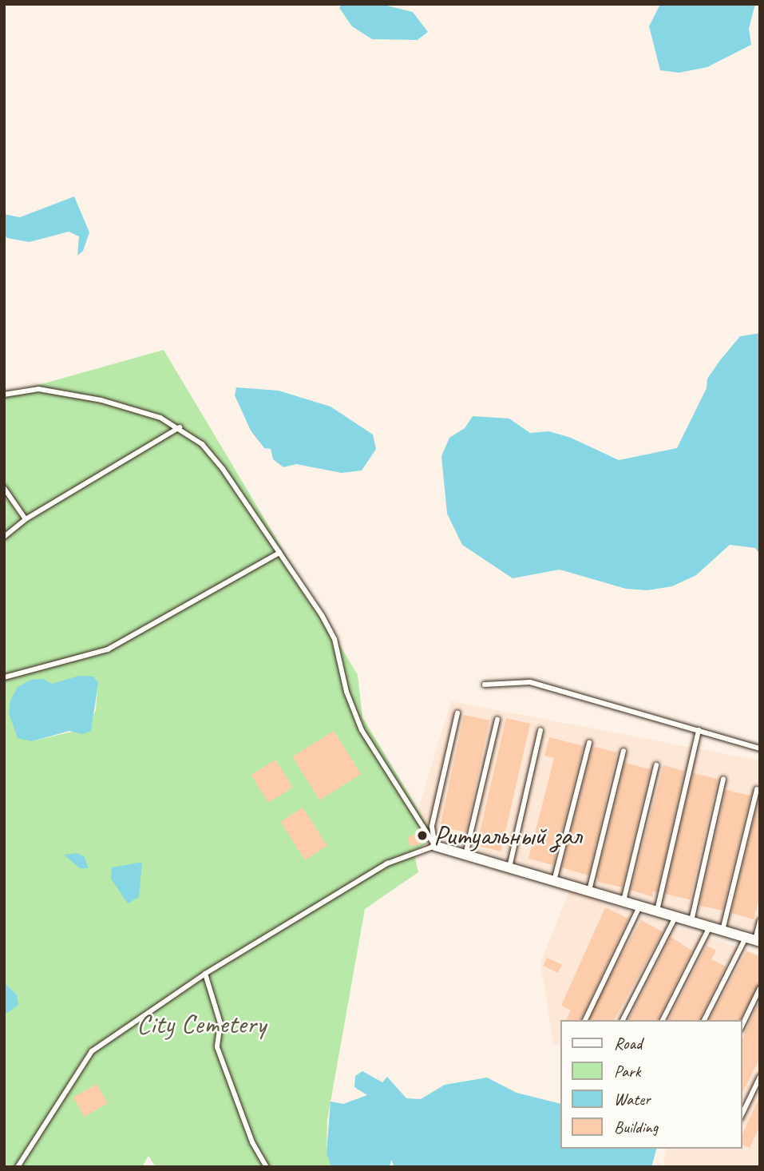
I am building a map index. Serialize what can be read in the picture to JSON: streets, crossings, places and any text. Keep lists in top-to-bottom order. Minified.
{"parks":["City Cemetery"],"places":["Ритуальный зал"],"legend":["Road","Park","Water","Building"]}
